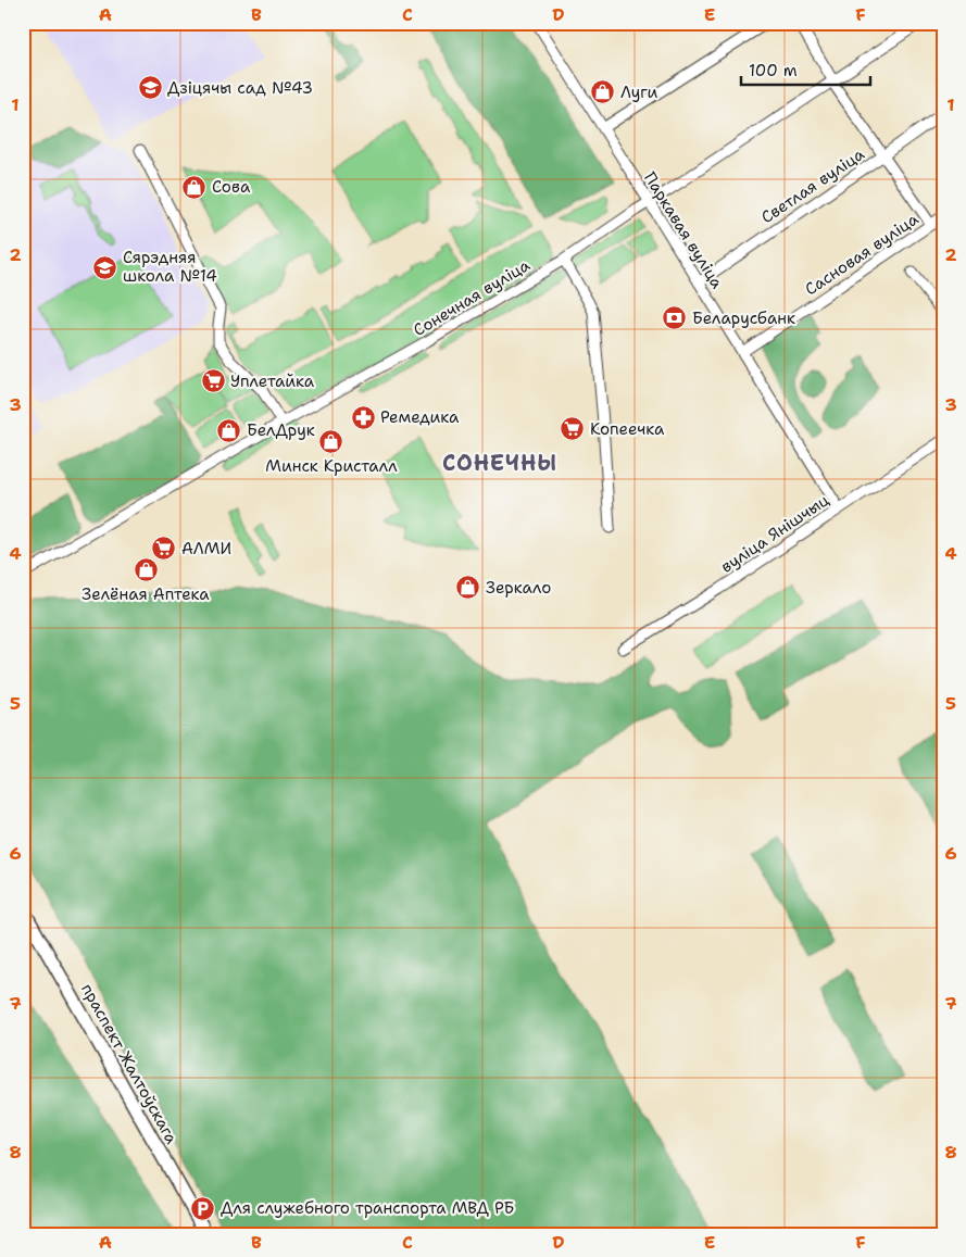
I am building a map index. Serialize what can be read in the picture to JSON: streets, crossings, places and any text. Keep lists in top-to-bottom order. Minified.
{"streets":{"main road":["праспект Жалтоўскага"],"street":["Светлая вуліца","Паркавая вуліца","Сасновая вуліца","Сонечная вуліца","вуліца Янішчыц"]},"crossings":[["Светлая вуліца","Паркавая вуліца"],["Паркавая вуліца","Сасновая вуліца"],["Паркавая вуліца","Сонечная вуліца"],["Паркавая вуліца","вуліца Янішчыц"]],"districts":["СОНЕЧНЫ"],"places":{"school or university":["Дзіцячы сад №43","Сярэдняя школа №14"],"shop":["Луги","Сова","БелДрук","Минск Кристалл","Зелёная Аптека","Зеркало"],"bank":["Беларусбанк"],"supermarket":["Уплетайка","Копеечка","АЛМИ"],"pharmacy":["Ремедика"],"parking":["Для служебного транспорта МВД РБ"]},"scale_bar":"100 m","grid":{"columns":["A","B","C","D","E","F"],"rows":["1","2","3","4","5","6","7","8"]}}
